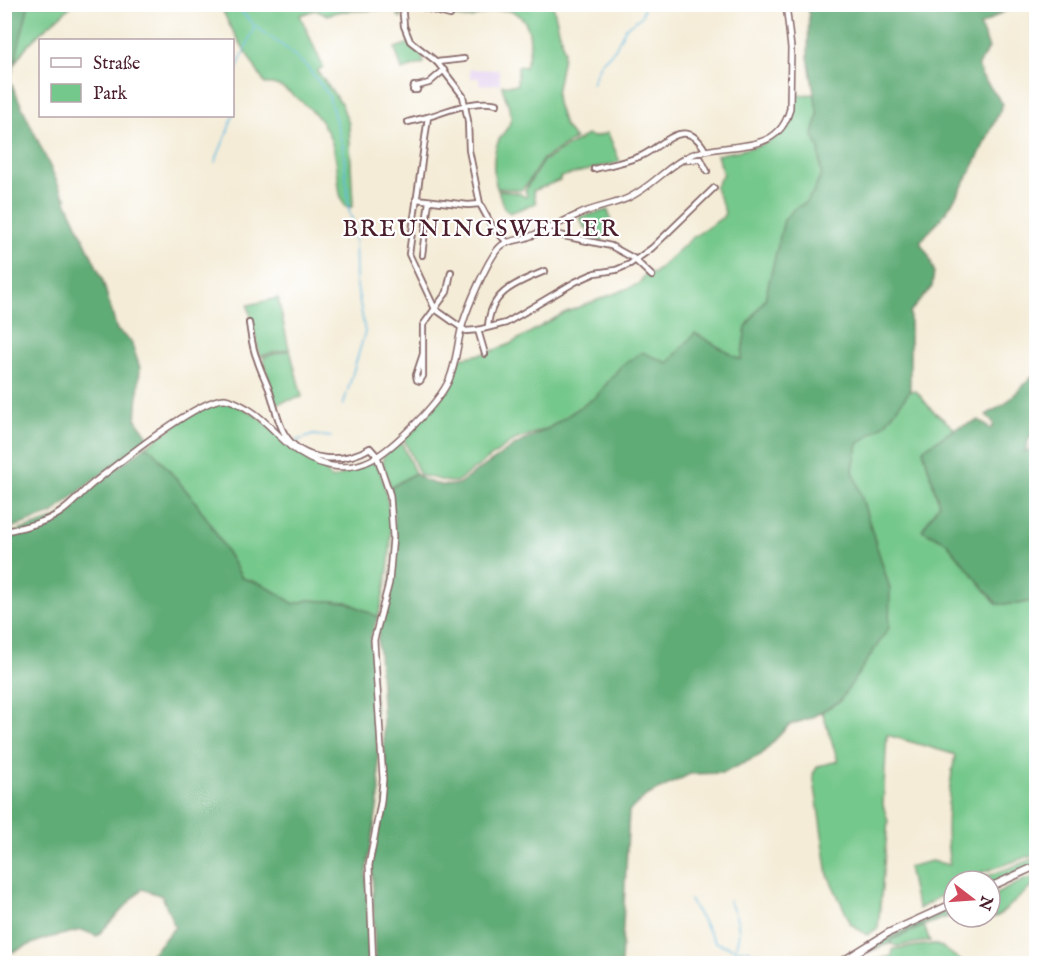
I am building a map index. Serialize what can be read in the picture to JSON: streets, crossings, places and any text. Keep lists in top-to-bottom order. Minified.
{"districts":["BREUNINGSWEILER"],"legend":["Straße","Park"],"north":"right"}
